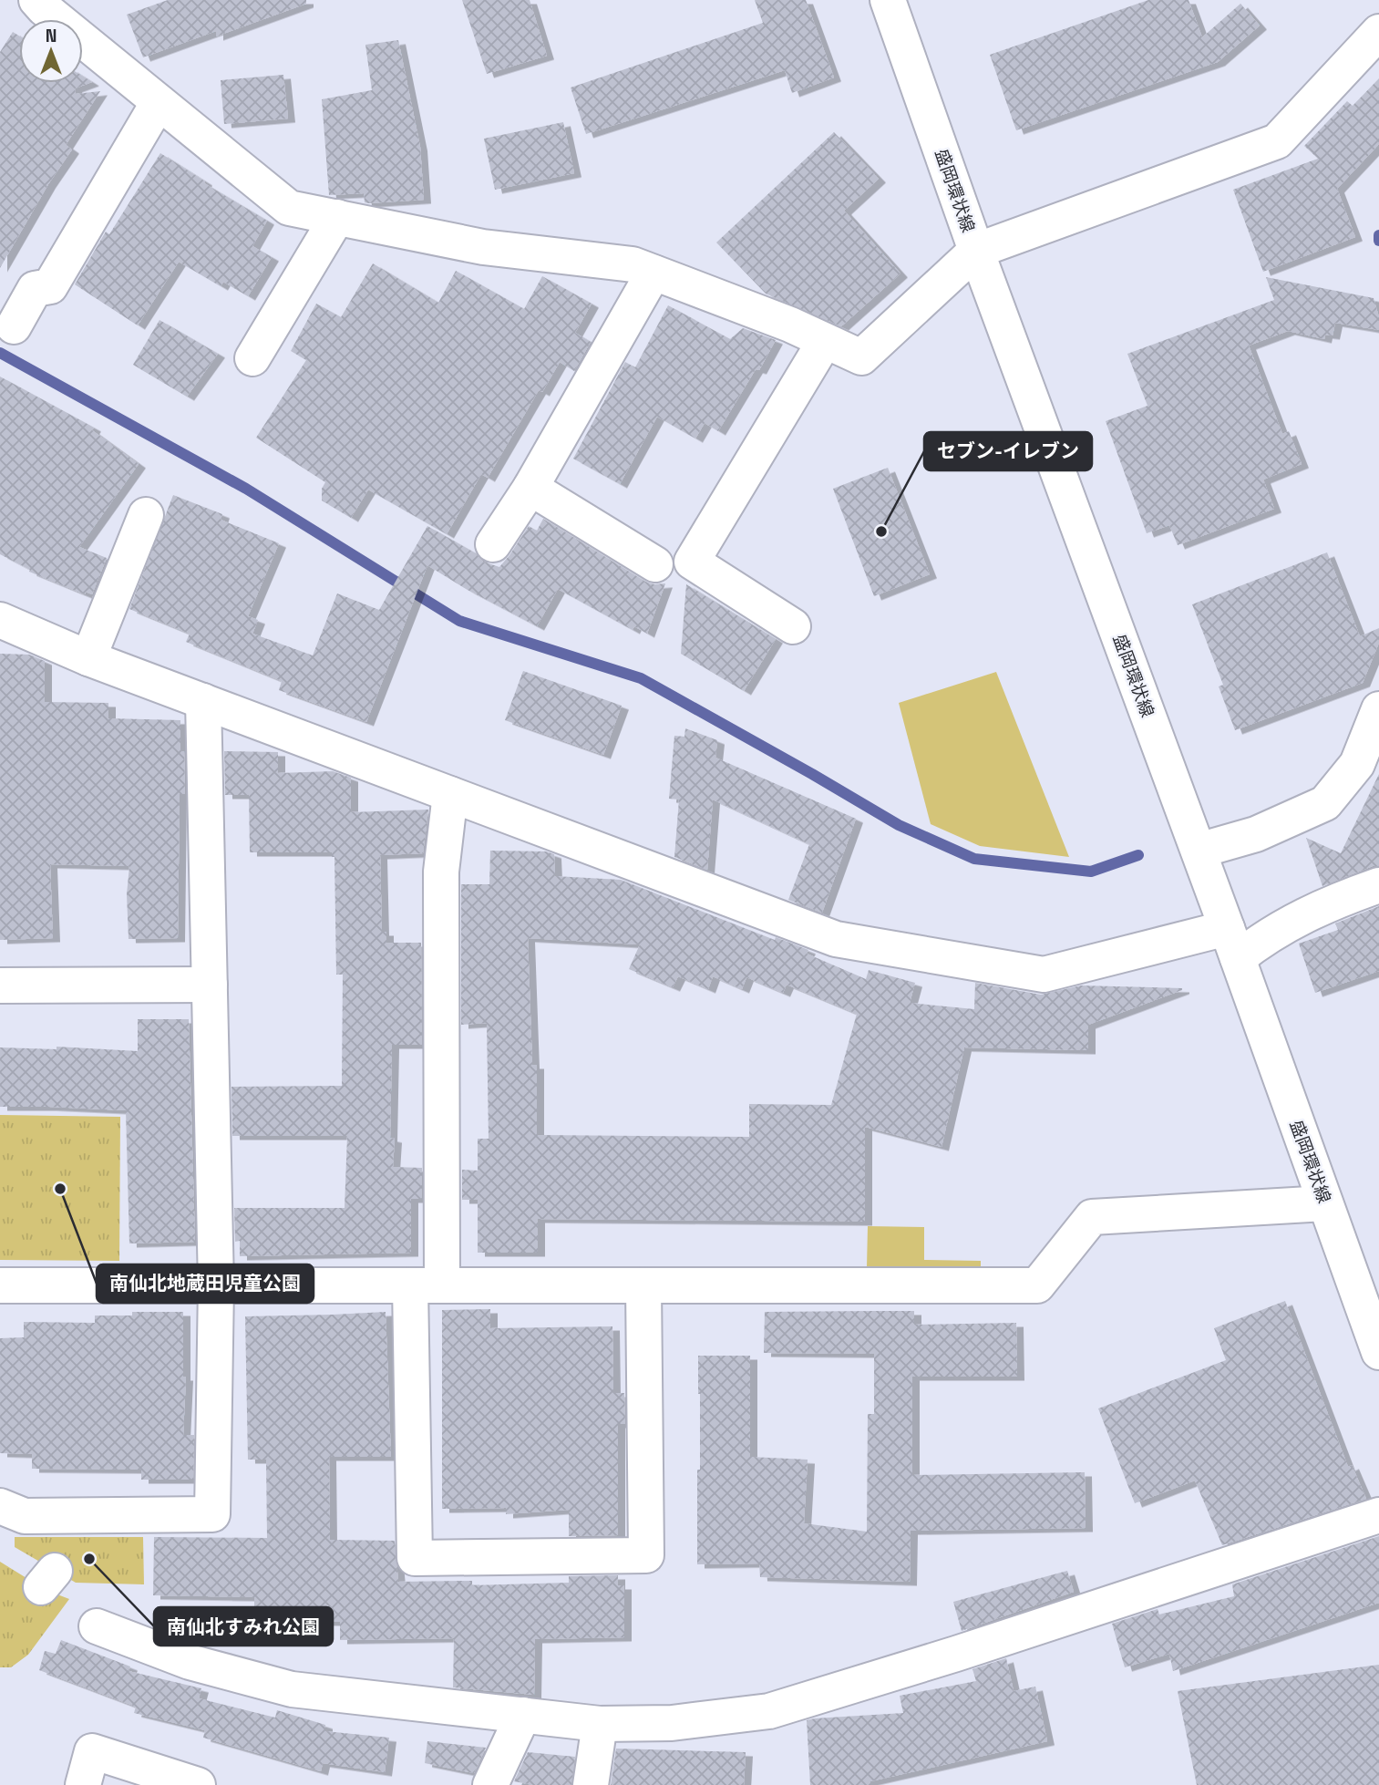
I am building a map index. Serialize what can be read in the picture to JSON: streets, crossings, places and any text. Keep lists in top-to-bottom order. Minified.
{"streets":{"street":["盛岡環状線"]},"places":["セブン-イレブン","南仙北地蔵田児童公園","南仙北すみれ公園"],"north":"top"}
